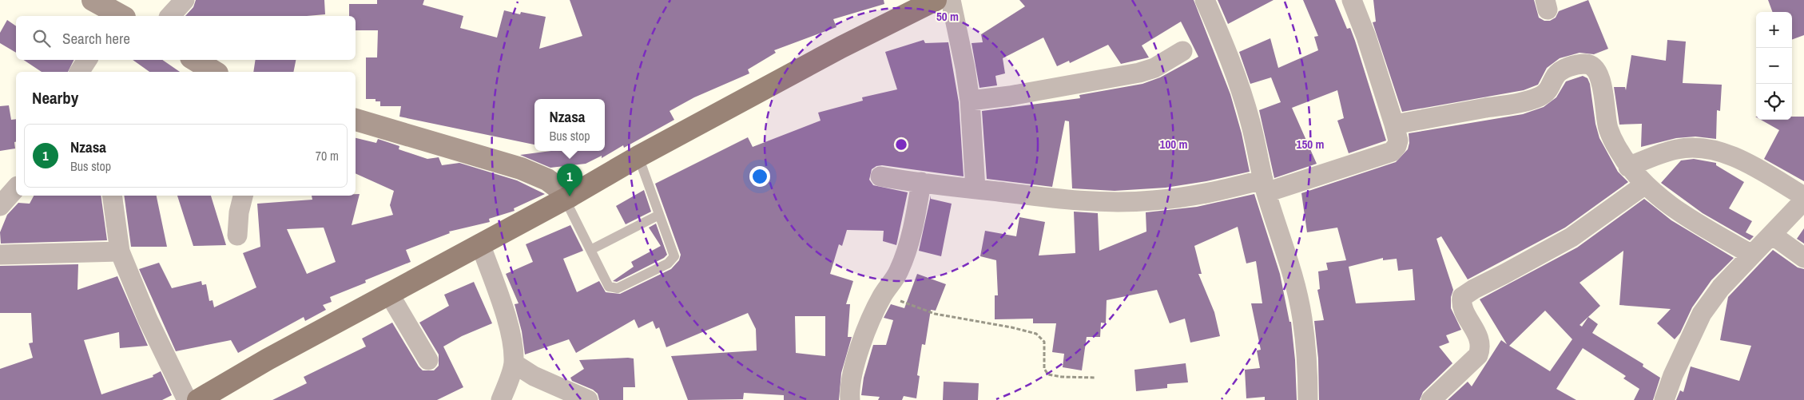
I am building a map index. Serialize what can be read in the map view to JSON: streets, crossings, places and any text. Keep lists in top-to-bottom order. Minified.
{"page":{"map_buttons":["+","−"],"search":"Search here","heading":"Nearby","popup":["Nzasa","Bus stop"],"list":[{"mark":"1","name":"Nzasa","note":"Bus stop","value":"70 m"}],"pins":"1"},"rings":["50 m","100 m","150 m"]}
